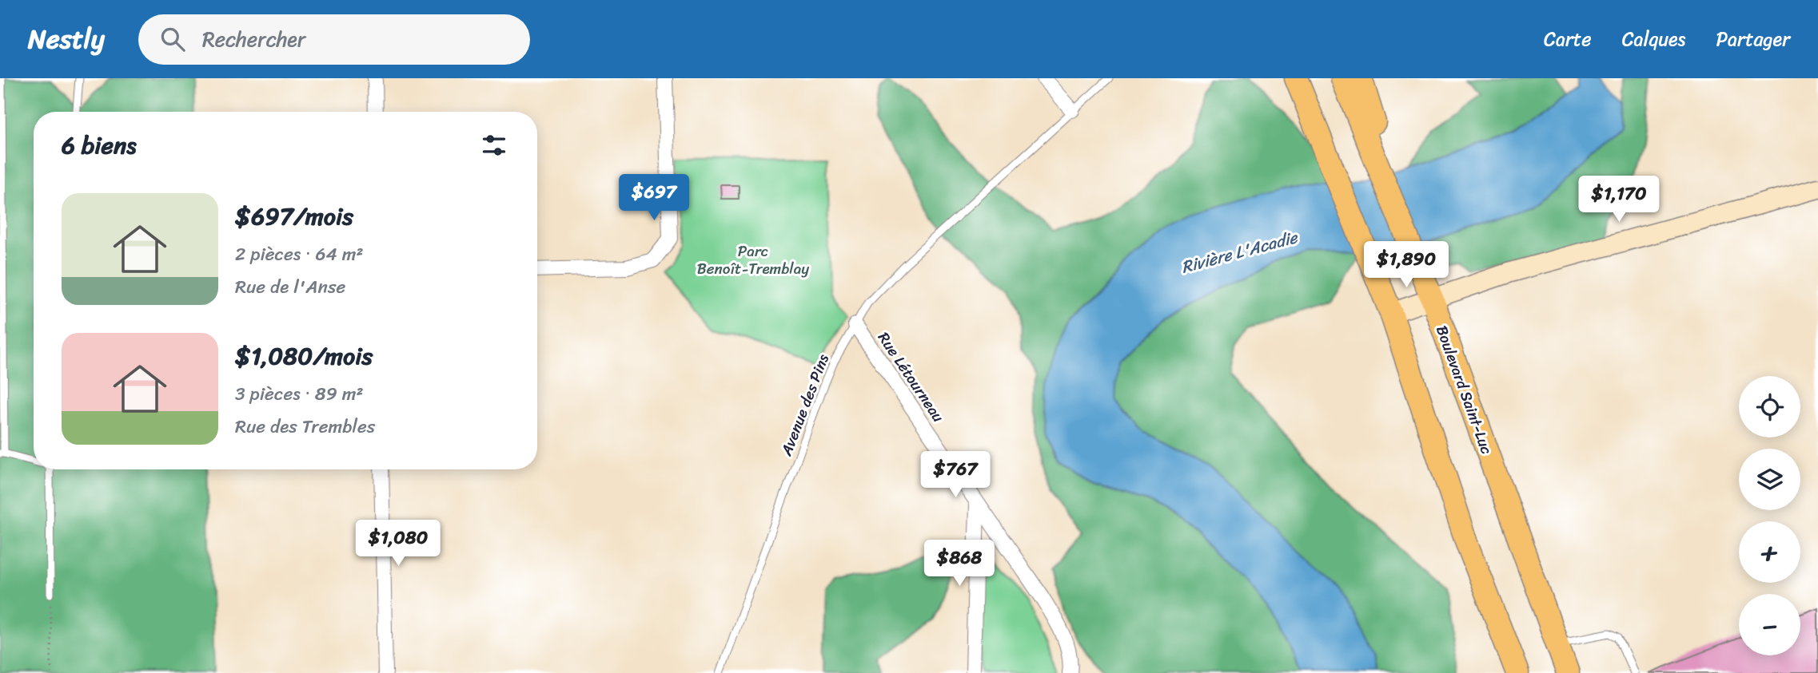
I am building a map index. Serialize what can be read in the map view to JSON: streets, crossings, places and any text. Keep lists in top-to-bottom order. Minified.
{"streets":{"main road":["Boulevard Saint-Luc"],"street":["Rue Létourneau"],"lane":["Avenue des Pins"]},"crossings":[["Rue Létourneau","Avenue des Pins"]],"water":["Rivière L'Acadie"],"parks":["Parc Benoît-Tremblay"],"page":{"header":"Nestly","search":"Rechercher","nav":["Carte","Calques","Partager"],"heading":"6 biens","price":["$697","$1,170","$1,890","$767","$1,080","$868"],"list":[{"name":"$697/mois","note":"2 pièces · 64 m² · Rue de l'Anse"},{"name":"$1,080/mois","note":"3 pièces · 89 m² · Rue des Trembles"}],"map_buttons":["+","−"]}}
